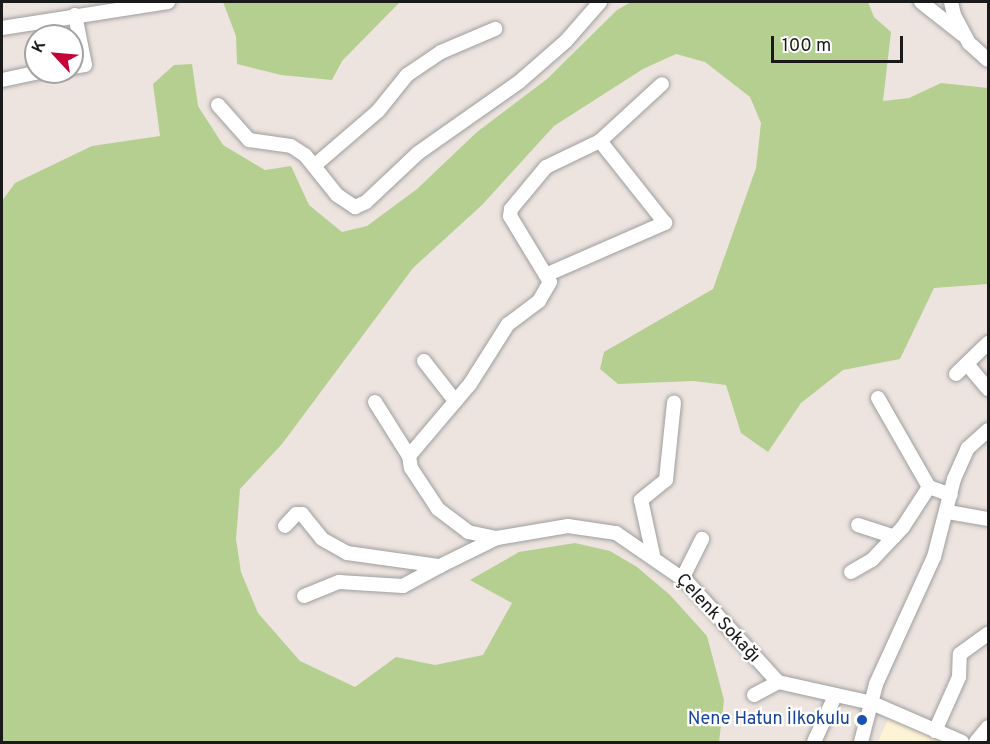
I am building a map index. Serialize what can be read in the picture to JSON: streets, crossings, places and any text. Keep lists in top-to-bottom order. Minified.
{"streets":{"street":["Çelenk Sokağı"]},"places":["Nene Hatun İlkokulu"],"scale_bar":"100 m","north":"top left"}
